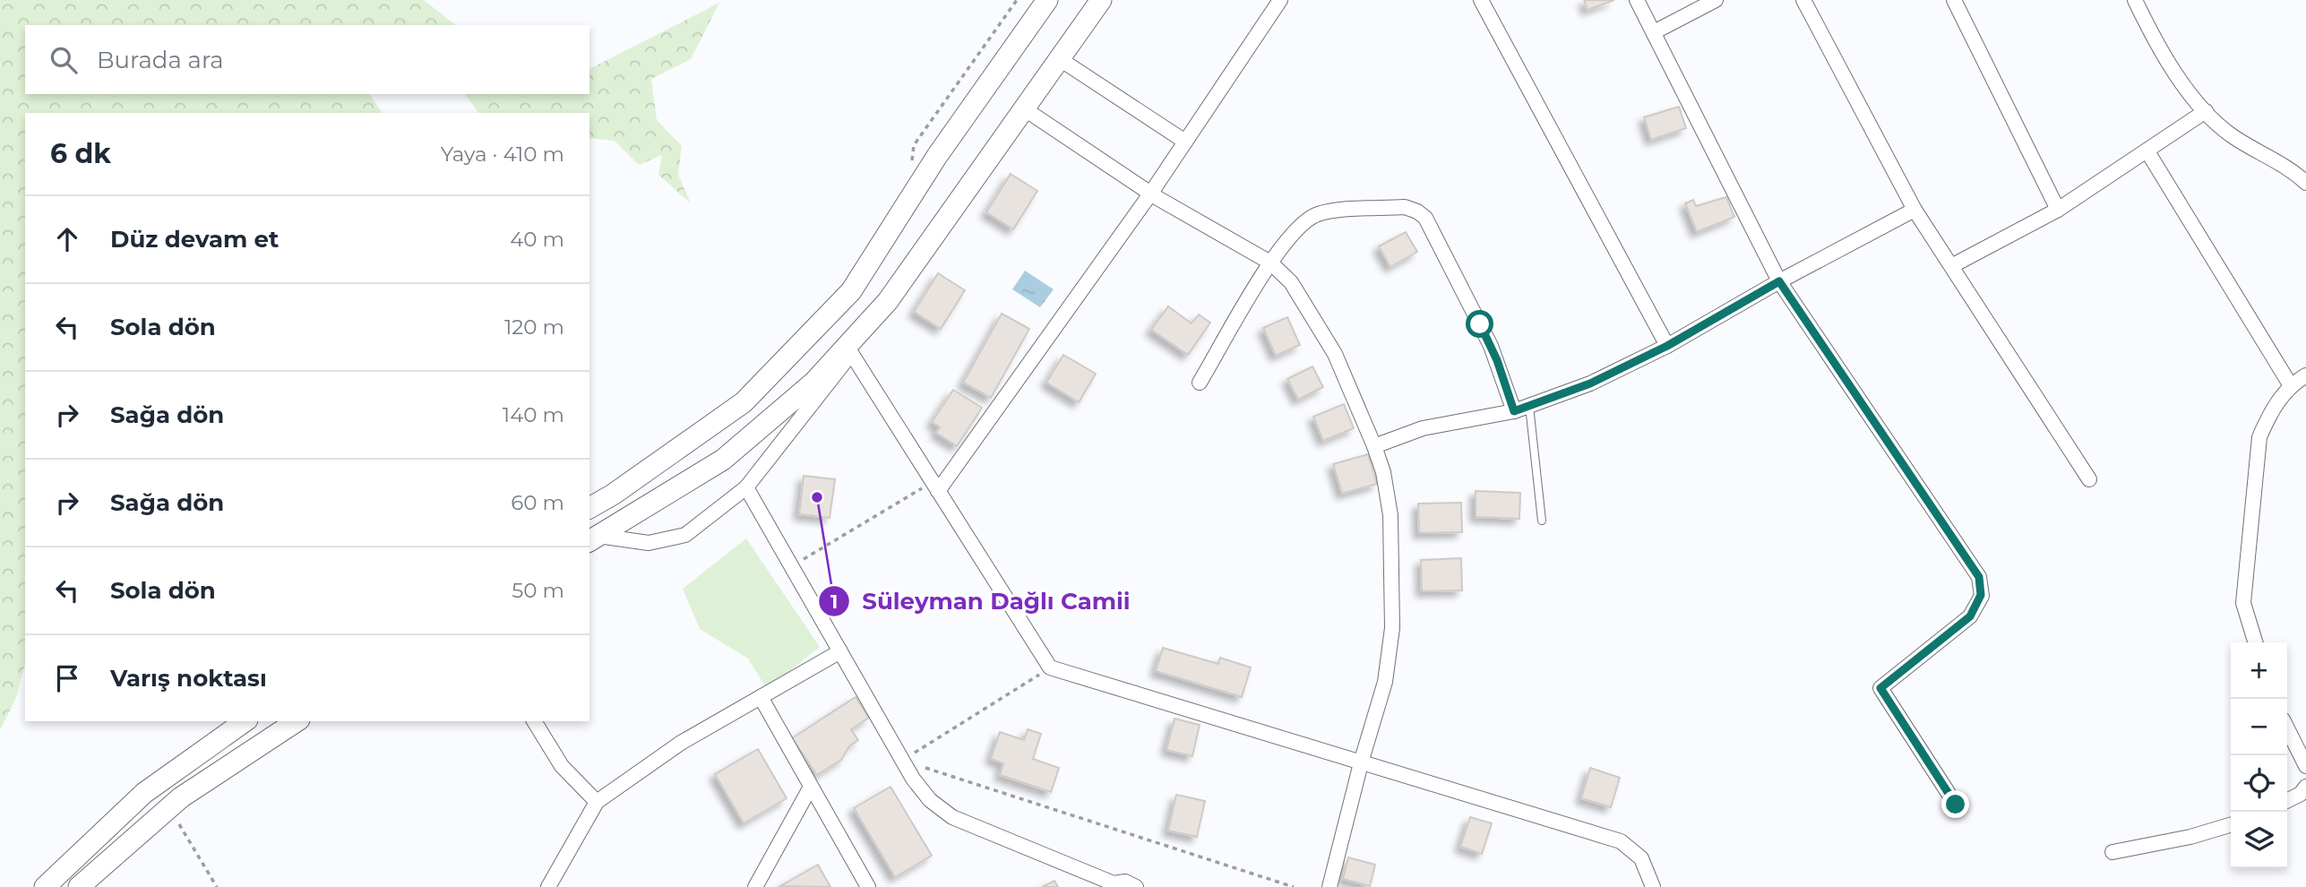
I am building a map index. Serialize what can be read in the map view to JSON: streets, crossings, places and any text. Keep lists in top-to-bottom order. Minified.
{"places":["Süleyman Dağlı Camii"],"page":{"search":"Burada ara","heading":["6 dk","Yaya · 410 m"],"list":[["Düz devam et","40 m"],["Sola dön","120 m"],["Sağa dön","140 m"],["Sağa dön","60 m"],["Sola dön","50 m"],"Varış noktası"],"map_buttons":["+","−"]}}
